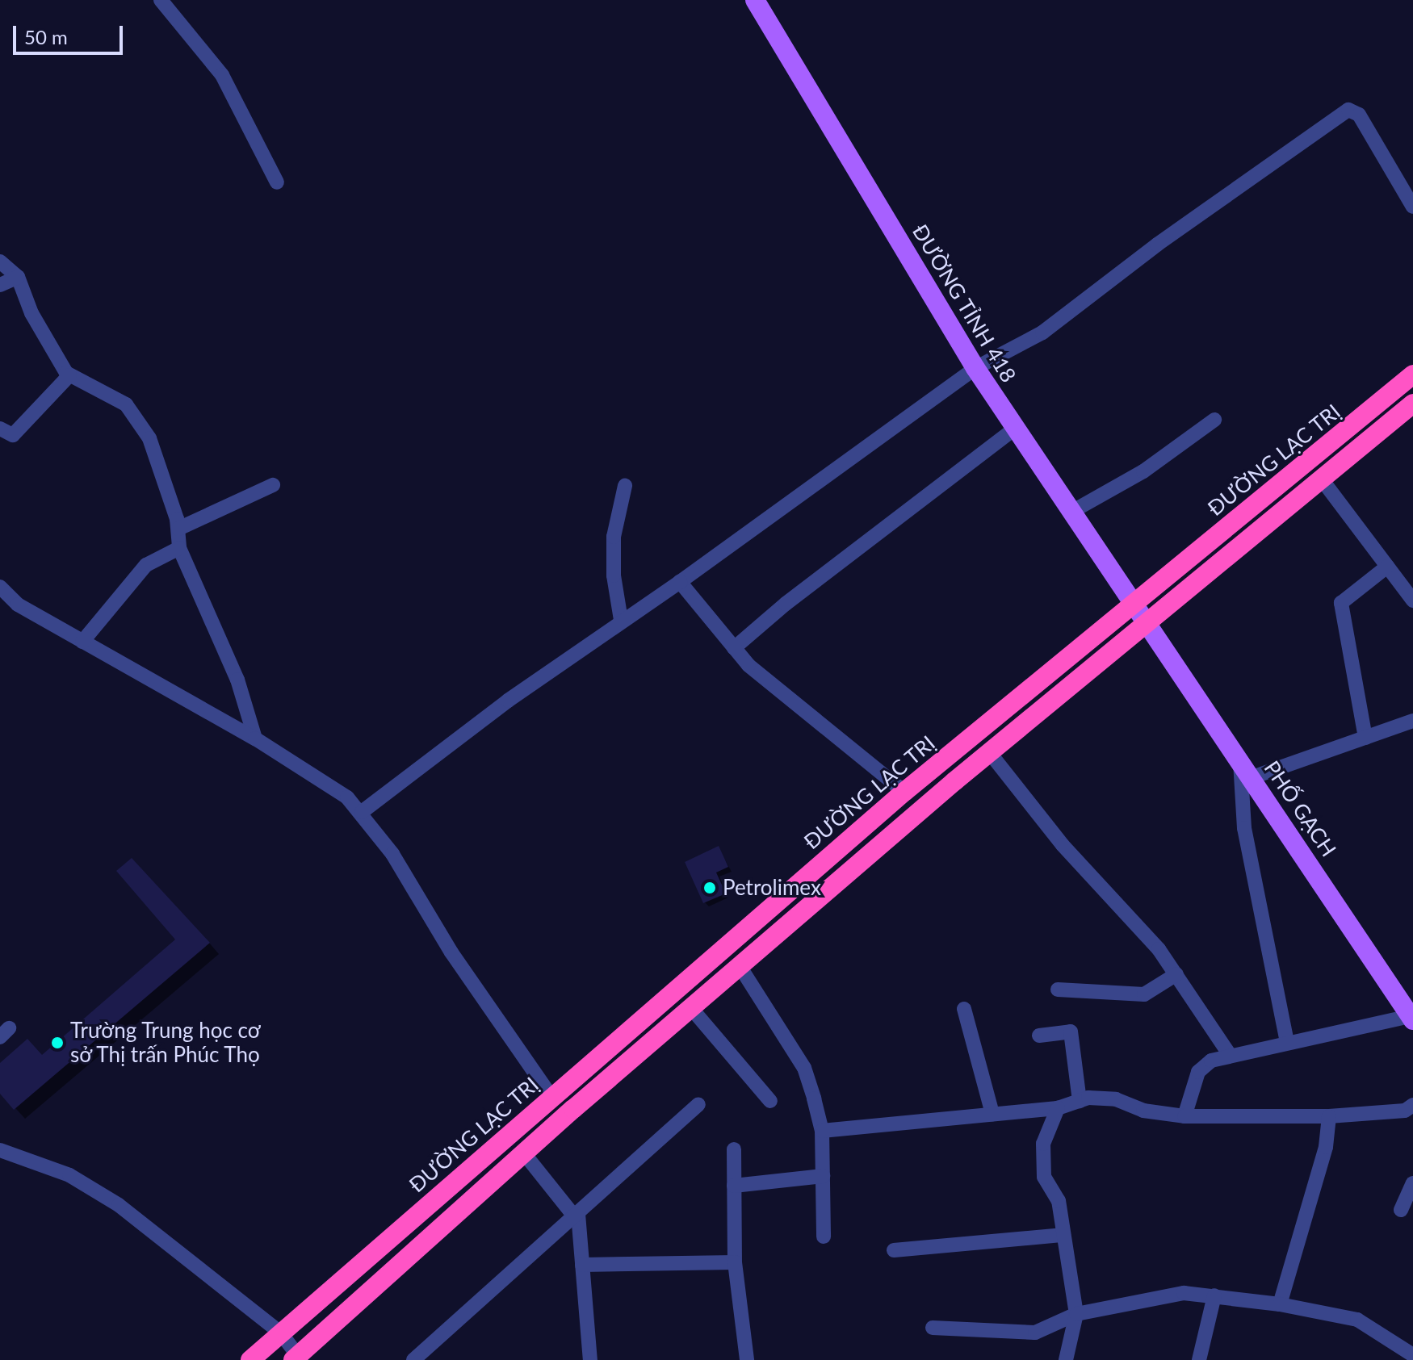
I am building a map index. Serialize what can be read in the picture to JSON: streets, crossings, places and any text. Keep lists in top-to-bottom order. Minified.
{"streets":{"highway":["ĐƯỜNG LẠC TRỊ"],"main road":["ĐƯỜNG TỈNH 418","PHỐ GẠCH"]},"crossings":[["ĐƯỜNG TỈNH 418","ĐƯỜNG LẠC TRỊ"],["ĐƯỜNG TỈNH 418","PHỐ GẠCH"]],"places":["Petrolimex","Trường Trung học cơ sở Thị trấn Phúc Thọ"],"scale_bar":"50 m"}
